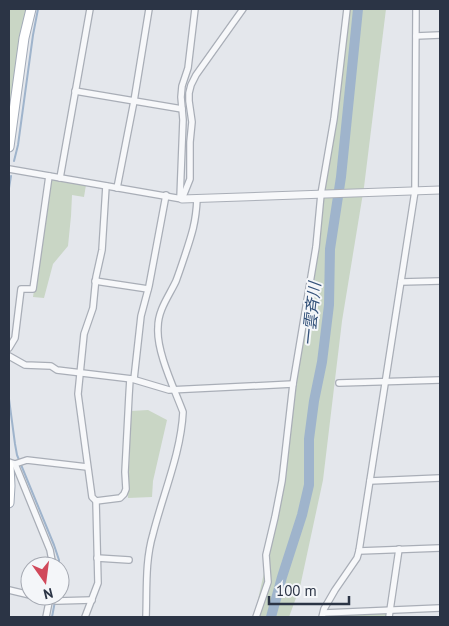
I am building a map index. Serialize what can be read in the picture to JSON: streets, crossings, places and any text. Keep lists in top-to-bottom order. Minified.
{"water":["一雲斉川"],"scale_bar":"100 m","north":"bottom"}
